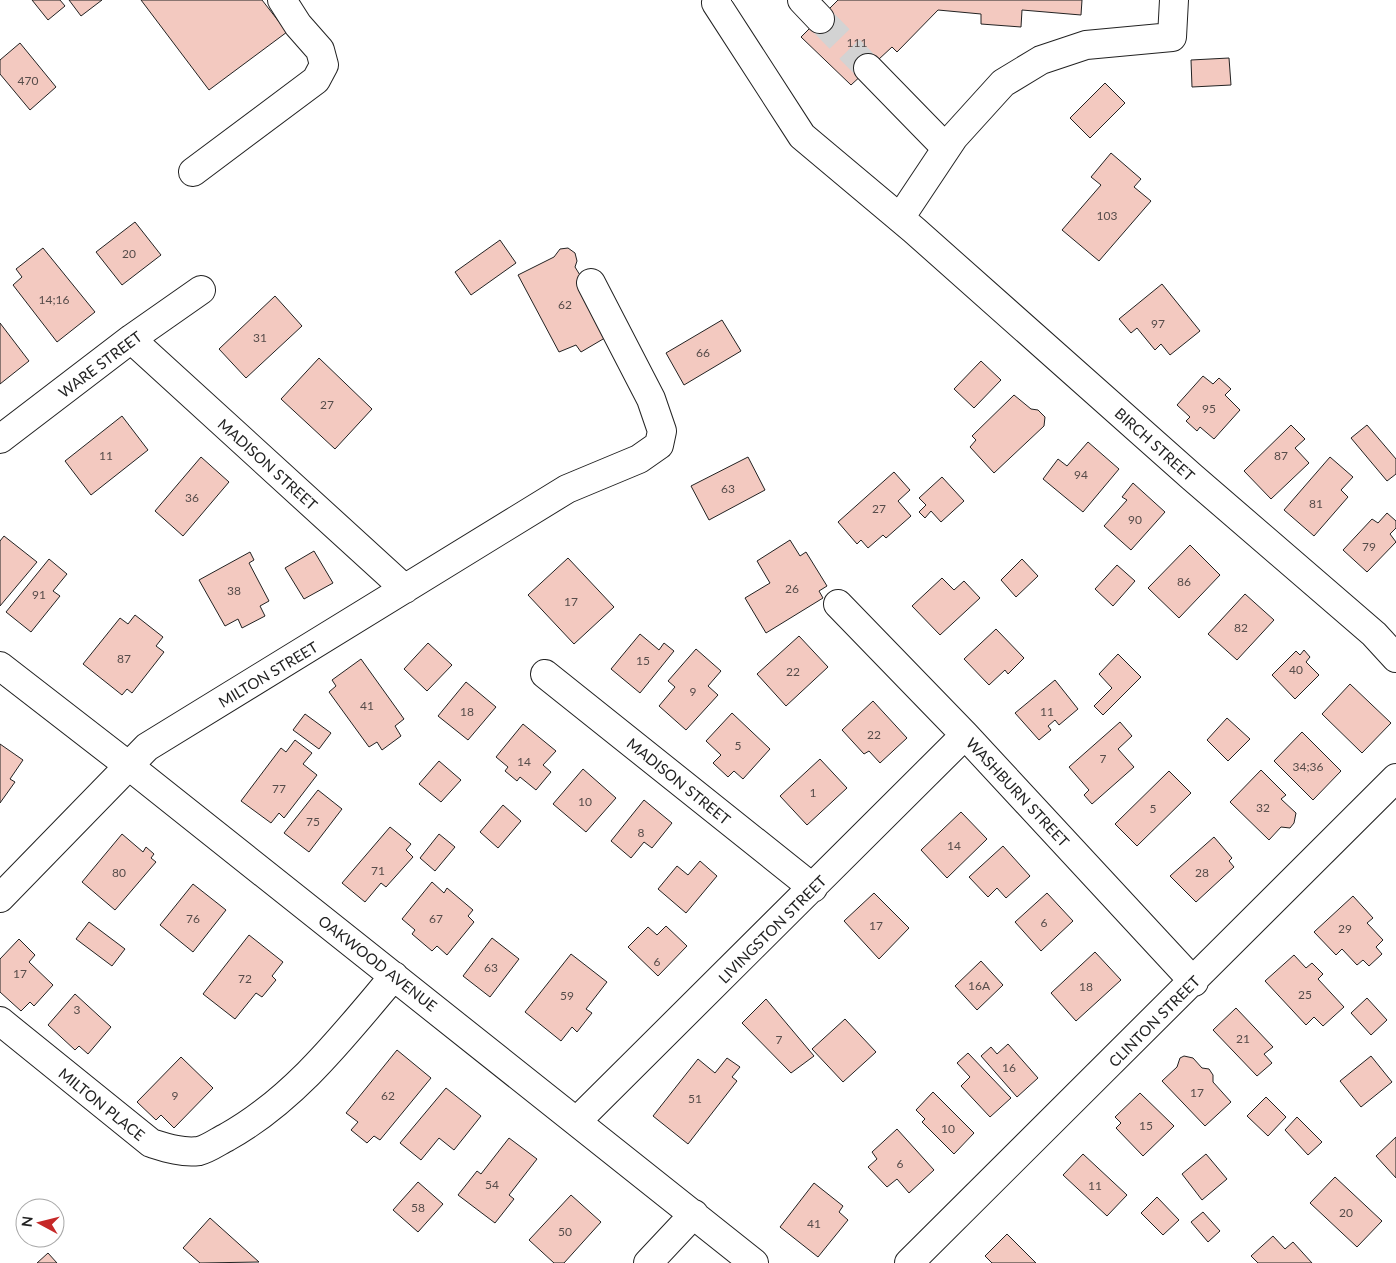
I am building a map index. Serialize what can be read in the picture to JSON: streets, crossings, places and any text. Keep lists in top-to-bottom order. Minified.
{"streets":{"street":["WARE STREET","BIRCH STREET","MADISON STREET","MILTON STREET","WASHBURN STREET","LIVINGSTON STREET","OAKWOOD AVENUE","CLINTON STREET","MILTON PLACE"]},"crossings":[["WARE STREET","MADISON STREET"],["MADISON STREET","MILTON STREET"],["MADISON STREET","LIVINGSTON STREET"],["MILTON STREET","OAKWOOD AVENUE"],["WASHBURN STREET","LIVINGSTON STREET"],["WASHBURN STREET","CLINTON STREET"],["LIVINGSTON STREET","OAKWOOD AVENUE"],["OAKWOOD AVENUE","MILTON PLACE"]],"house_numbers":["111","470","103","20","14;16","62","97","31","66","27","95","11","87","94","63","36","81","27","90","79","86","26","38","91","17","82","87","15","40","22","9","41","18","11","22","5","7","14","34;36","77","1","10","32","5","75","8","14","71","80","28","76","67","6","17","29","6","63","17","72","16A","18","25","59","3","21","7","16","17","9","62","51","15","10","6","54","11","58","20","41","50"],"north":"left"}
